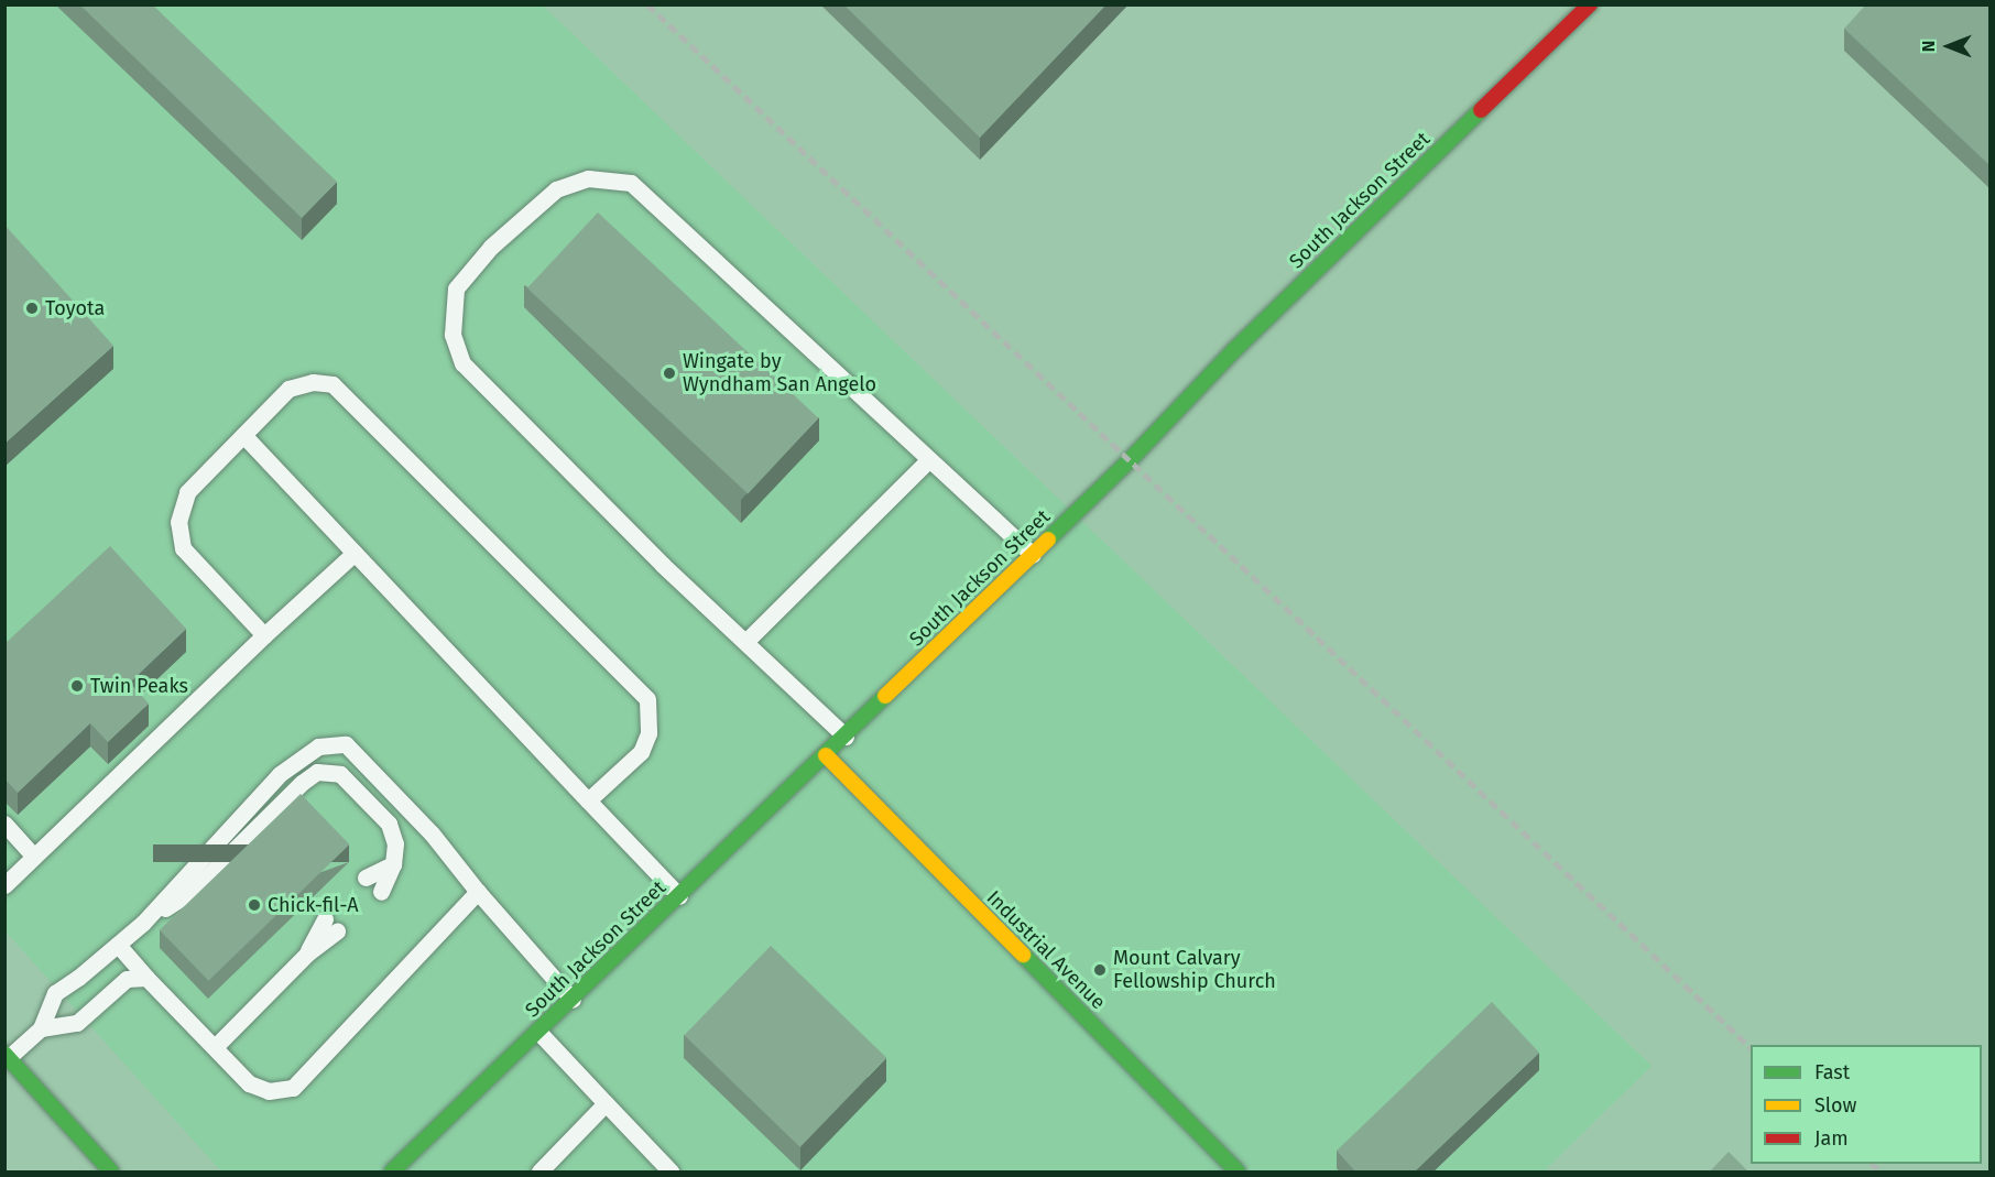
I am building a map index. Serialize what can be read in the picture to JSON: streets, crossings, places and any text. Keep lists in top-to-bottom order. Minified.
{"streets":{"main road":["South Jackson Street","Industrial Avenue"]},"crossings":[["South Jackson Street","Industrial Avenue"]],"places":["Toyota","Wingate by Wyndham San Angelo","Twin Peaks","Chick-fil-A","Mount Calvary Fellowship Church"],"legend":["Fast","Slow","Jam"],"north":"left"}
